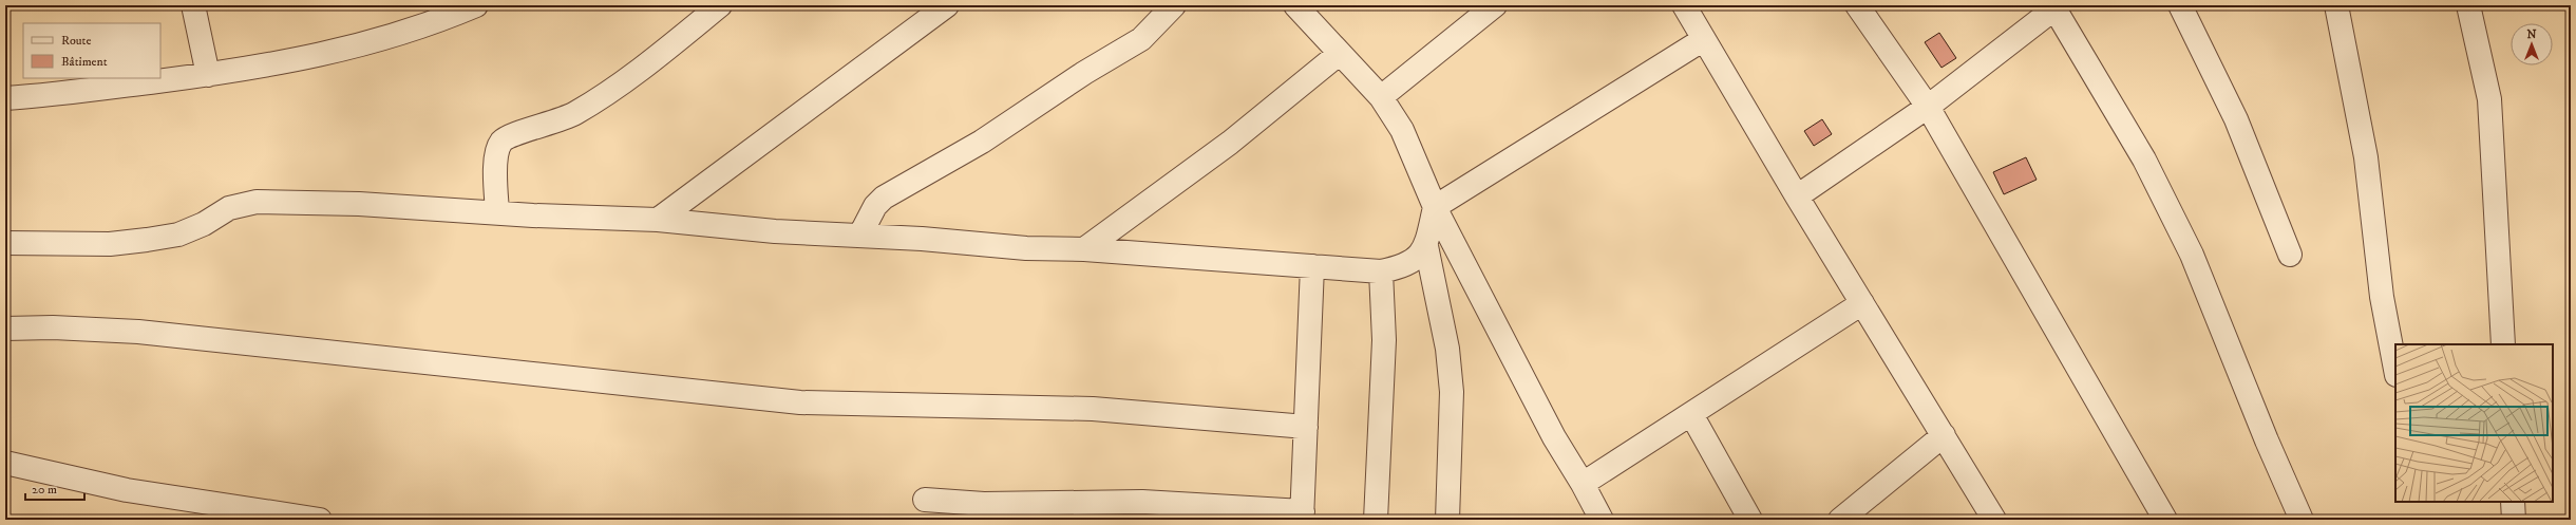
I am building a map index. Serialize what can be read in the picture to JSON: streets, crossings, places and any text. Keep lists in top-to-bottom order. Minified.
{"legend":["Route","Bâtiment"],"scale_bar":"20 m","north":"top"}
